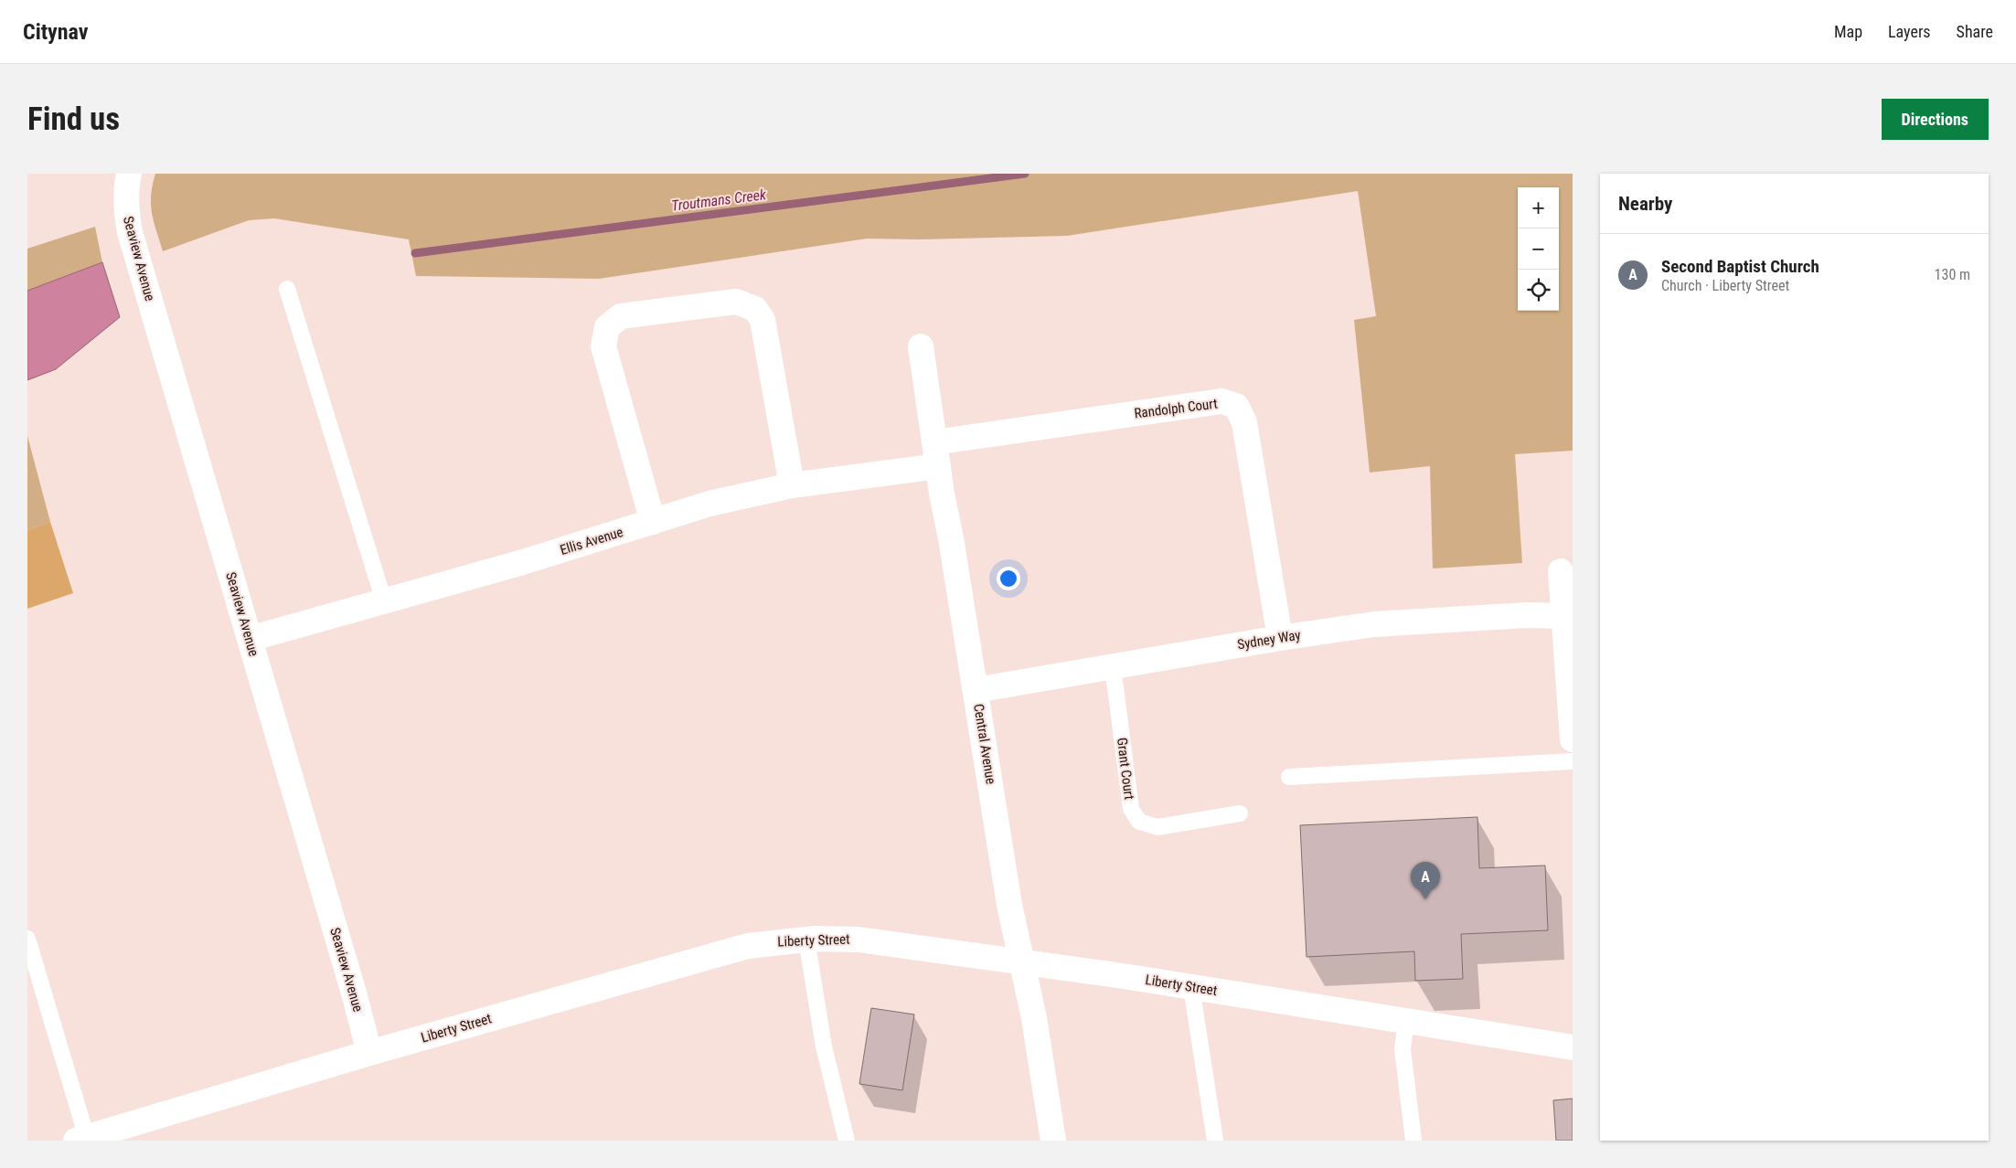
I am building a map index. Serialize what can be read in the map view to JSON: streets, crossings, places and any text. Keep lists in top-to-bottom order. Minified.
{"streets":{"street":["Seaview Avenue","Randolph Court","Ellis Avenue","Sydney Way","Central Avenue","Liberty Street"],"lane":["Grant Court"]},"crossings":[["Seaview Avenue","Ellis Avenue"],["Seaview Avenue","Liberty Street"],["Randolph Court","Sydney Way"],["Randolph Court","Central Avenue"],["Ellis Avenue","Central Avenue"],["Sydney Way","Central Avenue"],["Sydney Way","Grant Court"],["Central Avenue","Liberty Street"]],"water":["Troutmans Creek"],"page":{"header":"Citynav","nav":["Map","Layers","Share"],"buttons":"Directions","title":"Find us","heading":"Nearby","map_buttons":["+","−"],"list":[{"mark":"A","name":"Second Baptist Church","note":"Church · Liberty Street","value":"130 m"}],"pins":"A"}}
